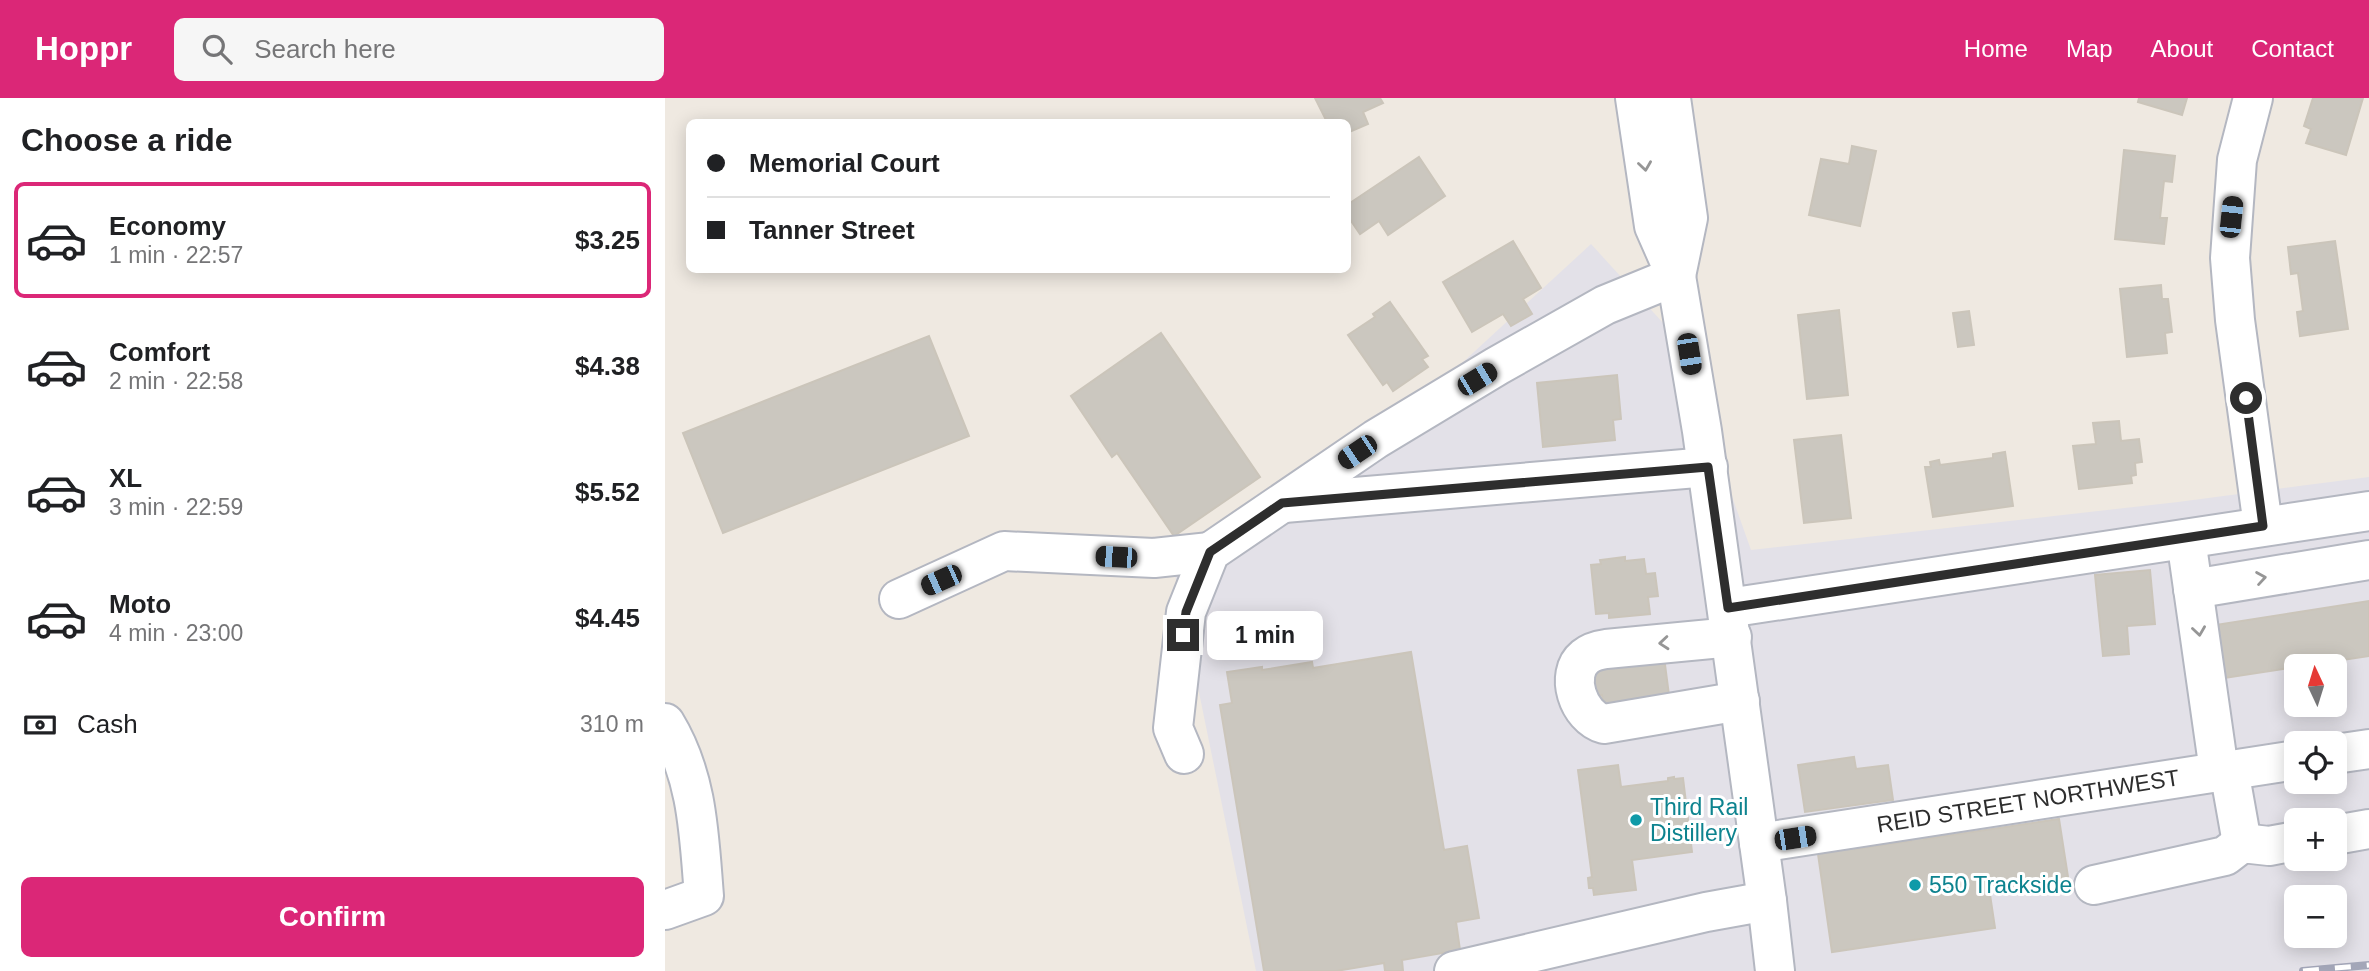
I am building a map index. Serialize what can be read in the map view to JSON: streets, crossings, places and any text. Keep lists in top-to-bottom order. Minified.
{"streets":{"street":["REID STREET NORTHWEST"]},"places":["Third Rail Distillery","550 Trackside"],"north":"top","page":{"header":"Hoppr","search":"Search here","nav":["Home","Map","About","Contact"],"heading":"Choose a ride","banner":["Memorial Court","Tanner Street"],"list":[{"name":"Economy","note":"1 min · 22:57","value":"$3.25"},{"name":"Comfort","note":"2 min · 22:58","value":"$4.38"},{"name":"XL","note":"3 min · 22:59","value":"$5.52"},{"name":"Moto","note":"4 min · 23:00","value":"$4.45"}],"bubble":"1 min","map_buttons":["+","−"],"pay":["Cash","310 m"],"buttons":"Confirm"}}
